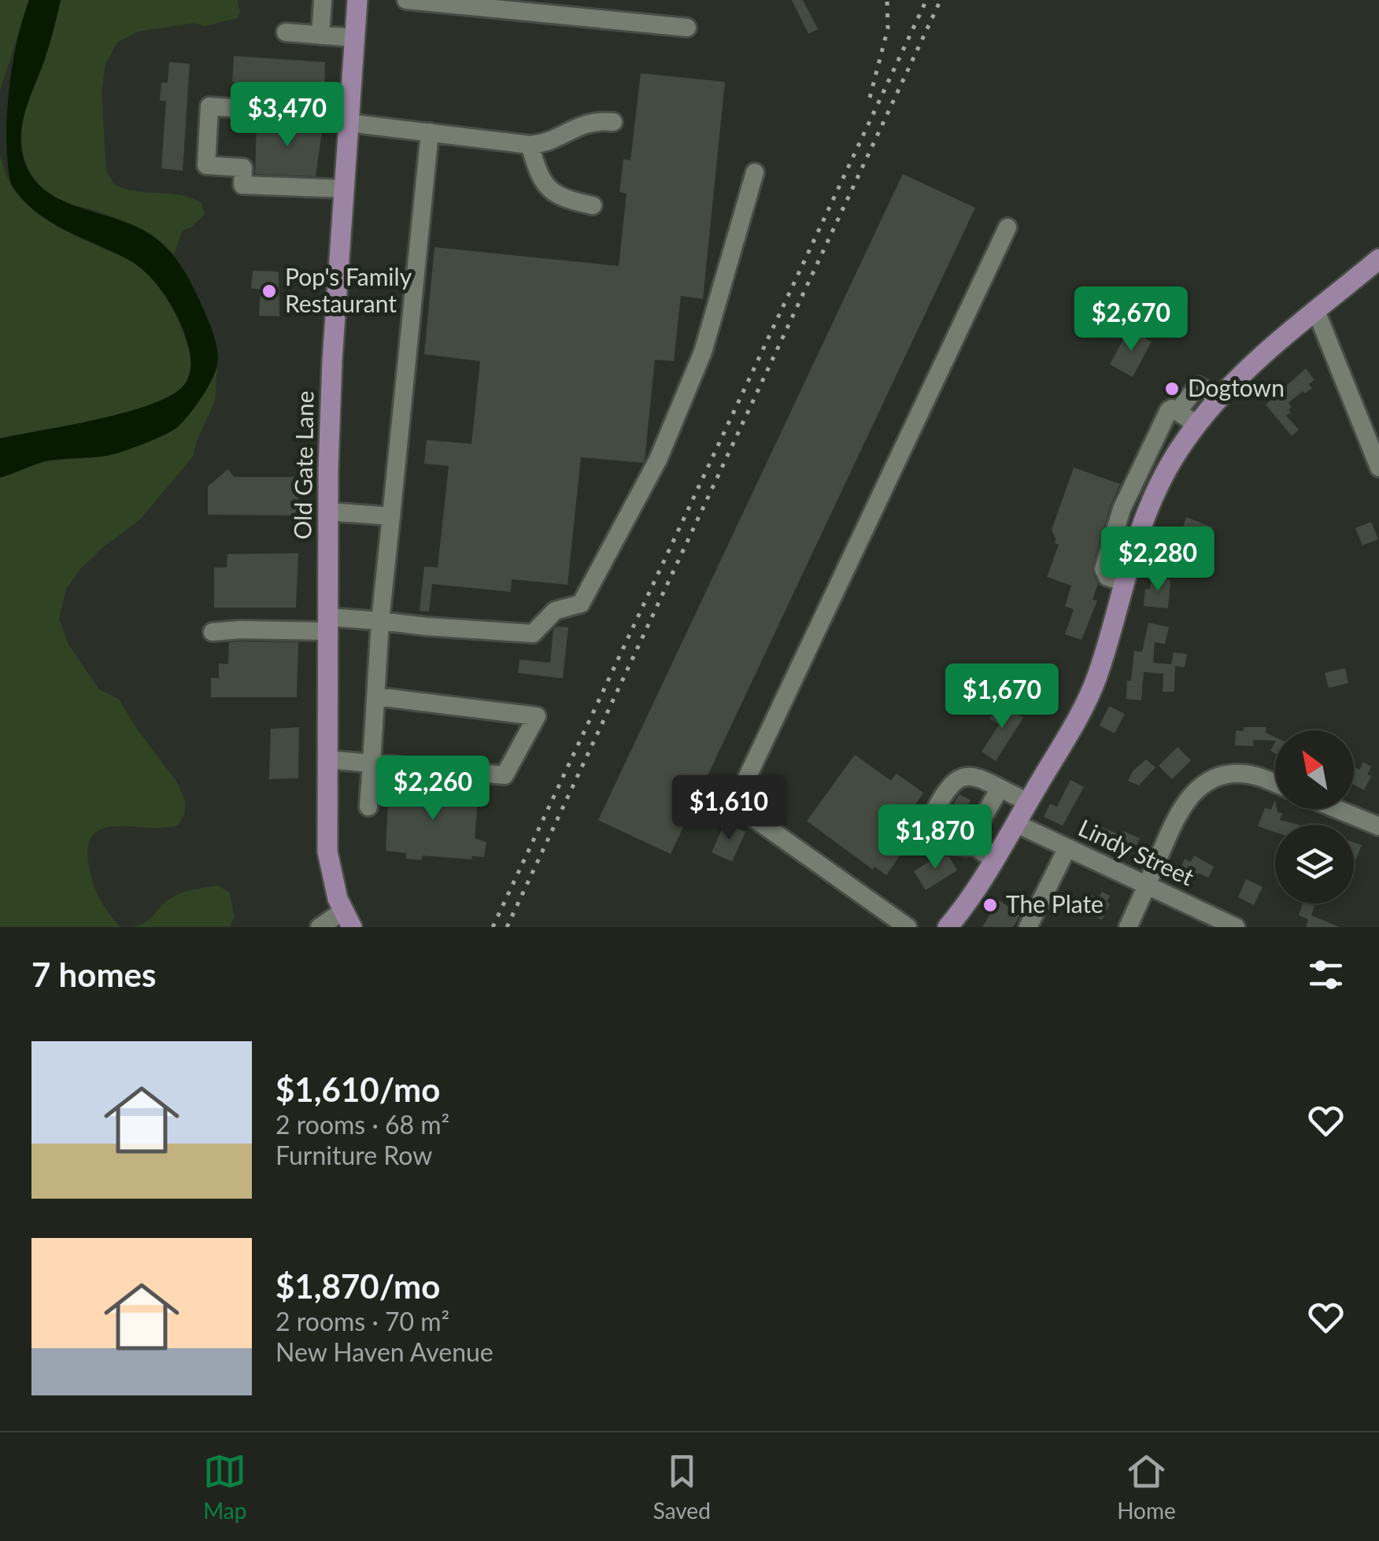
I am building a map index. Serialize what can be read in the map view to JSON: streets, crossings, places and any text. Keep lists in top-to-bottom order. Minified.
{"streets":{"main road":["Old Gate Lane"],"street":["Lindy Street"]},"places":["Pop's Family Restaurant","Dogtown","The Plate"],"north":"top left","page":{"price":["$3,470","$2,670","$2,280","$1,670","$2,260","$1,610","$1,870"],"heading":"7 homes","list":[{"name":"$1,610/mo","note":"2 rooms · 68 m² · Furniture Row"},{"name":"$1,870/mo","note":"2 rooms · 70 m² · New Haven Avenue"}],"tabs":["Map","Saved","Home"]}}
